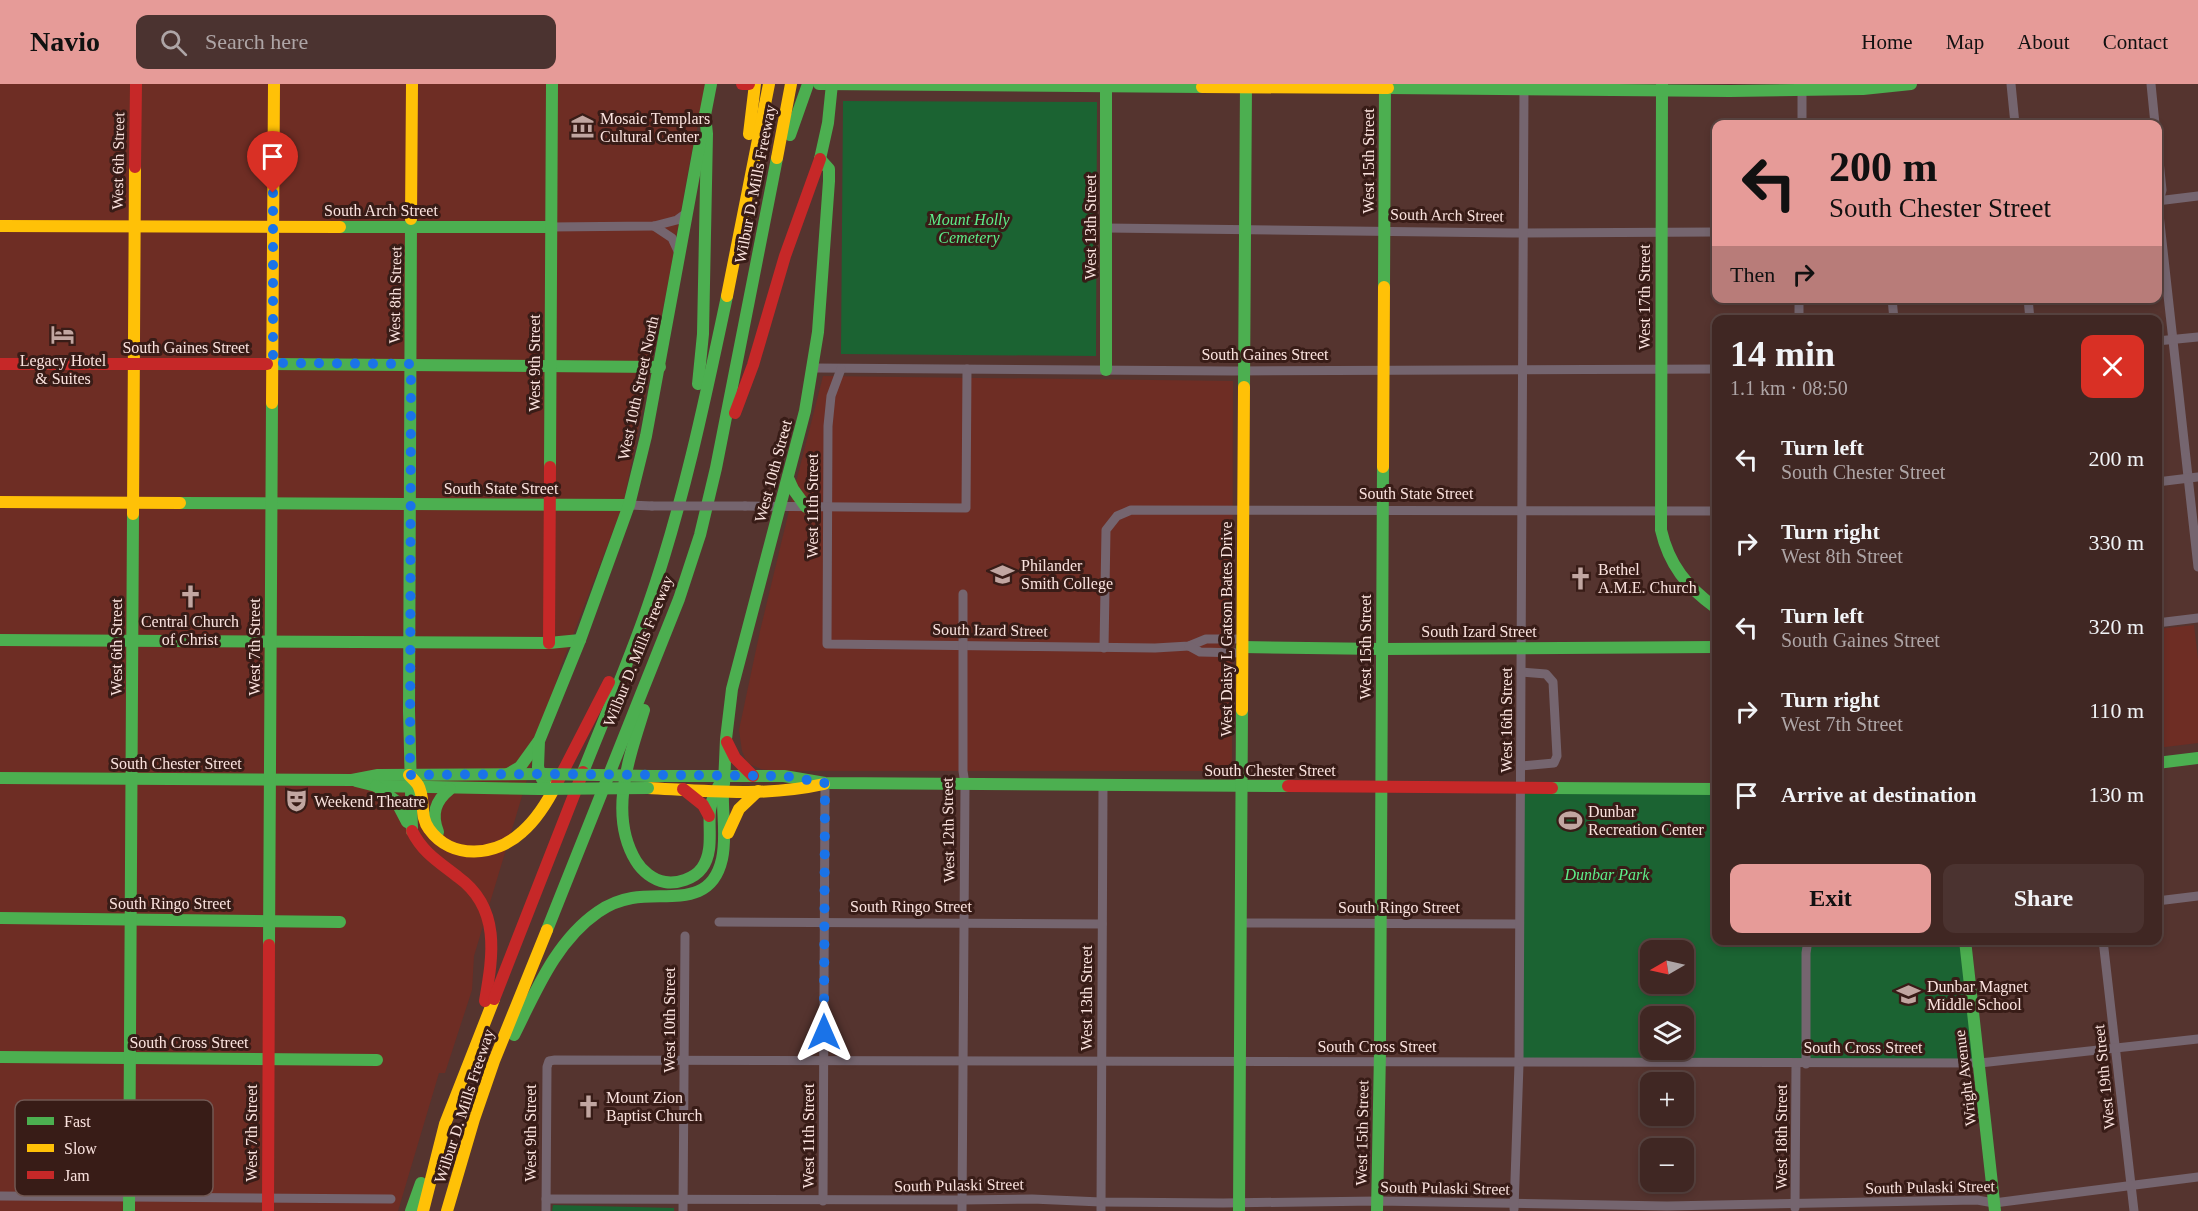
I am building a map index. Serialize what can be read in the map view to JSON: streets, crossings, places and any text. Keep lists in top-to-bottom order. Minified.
{"streets":{"main road":["West 6th Street","West 15th Street","Wilbur D. Mills Freeway","South Arch Street","West 13th Street","West 8th Street","West 17th Street","South Gaines Street","West 9th Street","West 10th Street North","West 10th Street","South State Street","West Daisy L Gatson Bates Drive","South Izard Street","West 7th Street","South Chester Street","South Ringo Street","South Cross Street","Wright Avenue"],"street":["West 11th Street","West 16th Street","West 12th Street","West 19th Street","West 18th Street","South Pulaski Street"]},"crossings":[["West 6th Street","South Arch Street"],["West 6th Street","South Gaines Street"],["West 6th Street","South State Street"],["West 6th Street","South Chester Street"],["West 6th Street","South Ringo Street"],["West 6th Street","South Cross Street"],["West 15th Street","South Arch Street"],["West 15th Street","South Gaines Street"],["West 15th Street","South State Street"],["West 15th Street","South Izard Street"],["West 15th Street","South Chester Street"],["West 15th Street","South Ringo Street"],["West 15th Street","South Cross Street"],["West 15th Street","South Pulaski Street"],["South Arch Street","West 13th Street"],["South Arch Street","West 8th Street"],["South Arch Street","West 17th Street"],["South Arch Street","West 9th Street"],["South Arch Street","West 10th Street North"],["South Arch Street","West Daisy L Gatson Bates Drive"],["South Arch Street","West 7th Street"],["South Arch Street","West 16th Street"],["West 13th Street","South Gaines Street"],["West 13th Street","South Chester Street"],["West 13th Street","South Ringo Street"],["West 13th Street","South Cross Street"],["West 13th Street","South Pulaski Street"],["West 8th Street","South Gaines Street"],["West 8th Street","South State Street"],["West 8th Street","South Chester Street"],["West 17th Street","South Gaines Street"],["West 17th Street","South State Street"],["South Gaines Street","West 9th Street"],["South Gaines Street","West 10th Street North"],["South Gaines Street","West 10th Street"],["South Gaines Street","South State Street"],["South Gaines Street","West 11th Street"],["South Gaines Street","West Daisy L Gatson Bates Drive"],["South Gaines Street","West 7th Street"],["South Gaines Street","West 16th Street"],["West 9th Street","South State Street"],["West 9th Street","South Cross Street"],["West 9th Street","South Pulaski Street"],["West 10th Street North","South State Street"],["West 10th Street","South State Street"],["West 10th Street","South Chester Street"],["West 10th Street","South Cross Street"],["West 10th Street","South Pulaski Street"],["South State Street","West 11th Street"],["South State Street","West Daisy L Gatson Bates Drive"],["South State Street","South Izard Street"],["South State Street","West 7th Street"],["South State Street","West 16th Street"],["West 11th Street","South Izard Street"],["West 11th Street","South Chester Street"],["West 11th Street","South Ringo Street"],["West 11th Street","South Cross Street"],["West 11th Street","South Pulaski Street"],["West Daisy L Gatson Bates Drive","South Izard Street"],["West Daisy L Gatson Bates Drive","South Chester Street"],["West Daisy L Gatson Bates Drive","South Ringo Street"],["West Daisy L Gatson Bates Drive","South Cross Street"],["West Daisy L Gatson Bates Drive","South Pulaski Street"],["South Izard Street","West 16th Street"],["South Izard Street","West 12th Street"],["West 7th Street","South Chester Street"],["West 7th Street","South Ringo Street"],["West 7th Street","South Cross Street"],["West 16th Street","South Chester Street"],["West 16th Street","South Ringo Street"],["West 16th Street","South Cross Street"],["West 16th Street","South Pulaski Street"],["South Chester Street","West 12th Street"],["West 12th Street","South Ringo Street"],["West 12th Street","South Cross Street"],["West 12th Street","South Pulaski Street"],["South Cross Street","West 19th Street"],["South Cross Street","Wright Avenue"],["South Cross Street","West 18th Street"],["West 19th Street","South Pulaski Street"],["Wright Avenue","South Pulaski Street"],["West 18th Street","South Pulaski Street"]],"parks":["Mount Holly Cemetery","Dunbar Park"],"places":{"museum":["Mosaic Templars Cultural Center"],"hotel":["Legacy Hotel & Suites"],"school or university":["Philander Smith College","Dunbar Magnet Middle School"],"church":["Bethel A.M.E. Church","Central Church of Christ","Mount Zion Baptist Church"],"theatre":["Weekend Theatre"],"sports":["Dunbar Recreation Center"]},"legend":["Fast","Slow","Jam"],"north":"left","page":{"header":"Navio","search":"Search here","nav":["Home","Map","About","Contact"],"turn":["200 m","South Chester Street"],"then":"Then","heading":["14 min","1.1 km · 08:50"],"list":[{"name":"Turn left","note":"South Chester Street","value":"200 m"},{"name":"Turn right","note":"West 8th Street","value":"330 m"},{"name":"Turn left","note":"South Gaines Street","value":"320 m"},{"name":"Turn right","note":"West 7th Street","value":"110 m"},{"name":"Arrive at destination","value":"130 m"}],"buttons":["Exit","Share"],"map_buttons":["+","−"]}}
